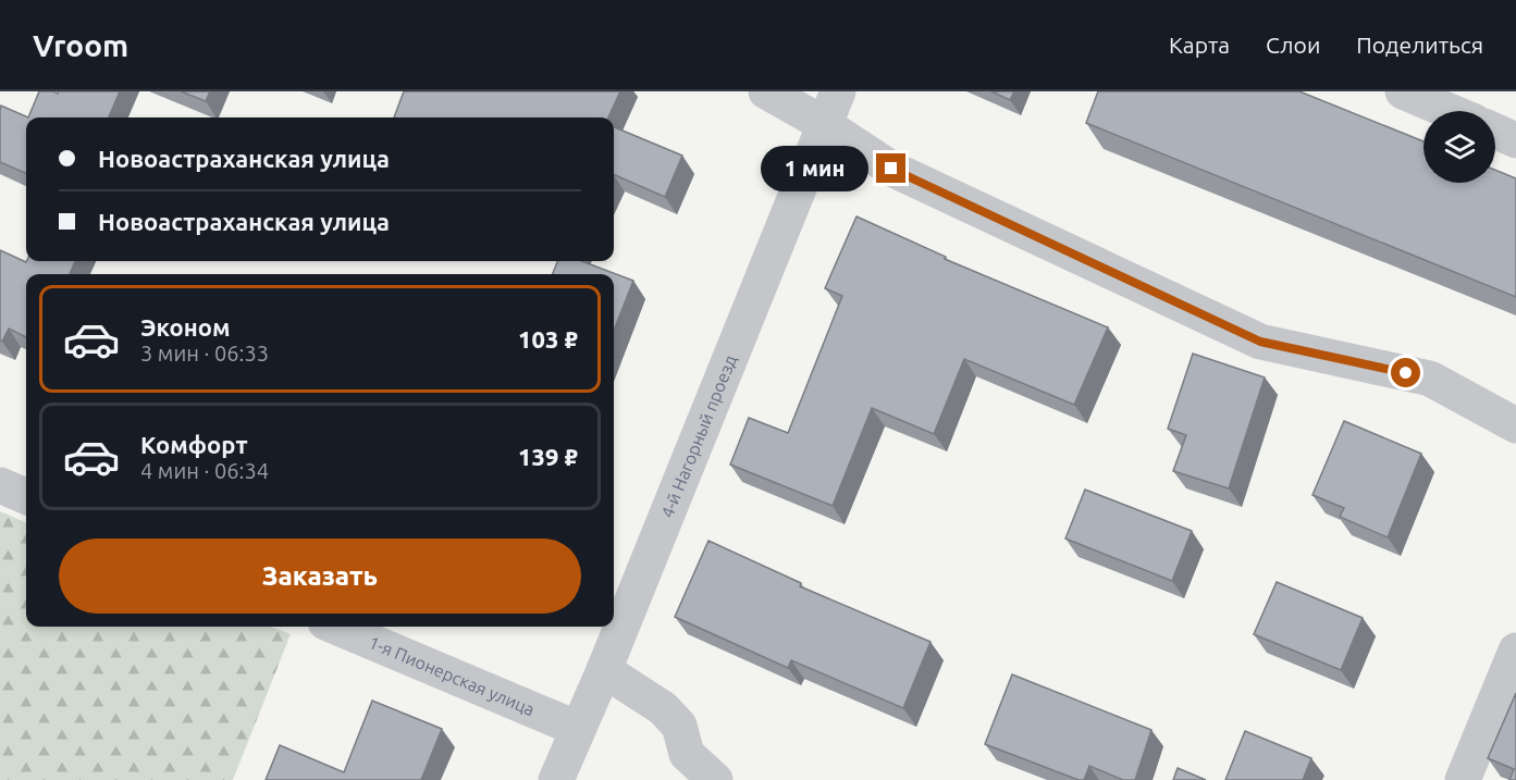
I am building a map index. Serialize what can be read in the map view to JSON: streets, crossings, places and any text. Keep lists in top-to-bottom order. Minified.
{"streets":{"street":["4-й Нагорный проезд","1-я Пионерская улица"]},"crossings":[["4-й Нагорный проезд","1-я Пионерская улица"]],"page":{"header":"Vroom","nav":["Карта","Слои","Поделиться"],"banner":["Новоастраханская улица","Новоастраханская улица"],"bubble":"1 мин","list":[{"name":"Эконом","note":"3 мин · 06:33","value":"103 ₽"},{"name":"Комфорт","note":"4 мин · 06:34","value":"139 ₽"}],"buttons":"Заказать"}}
